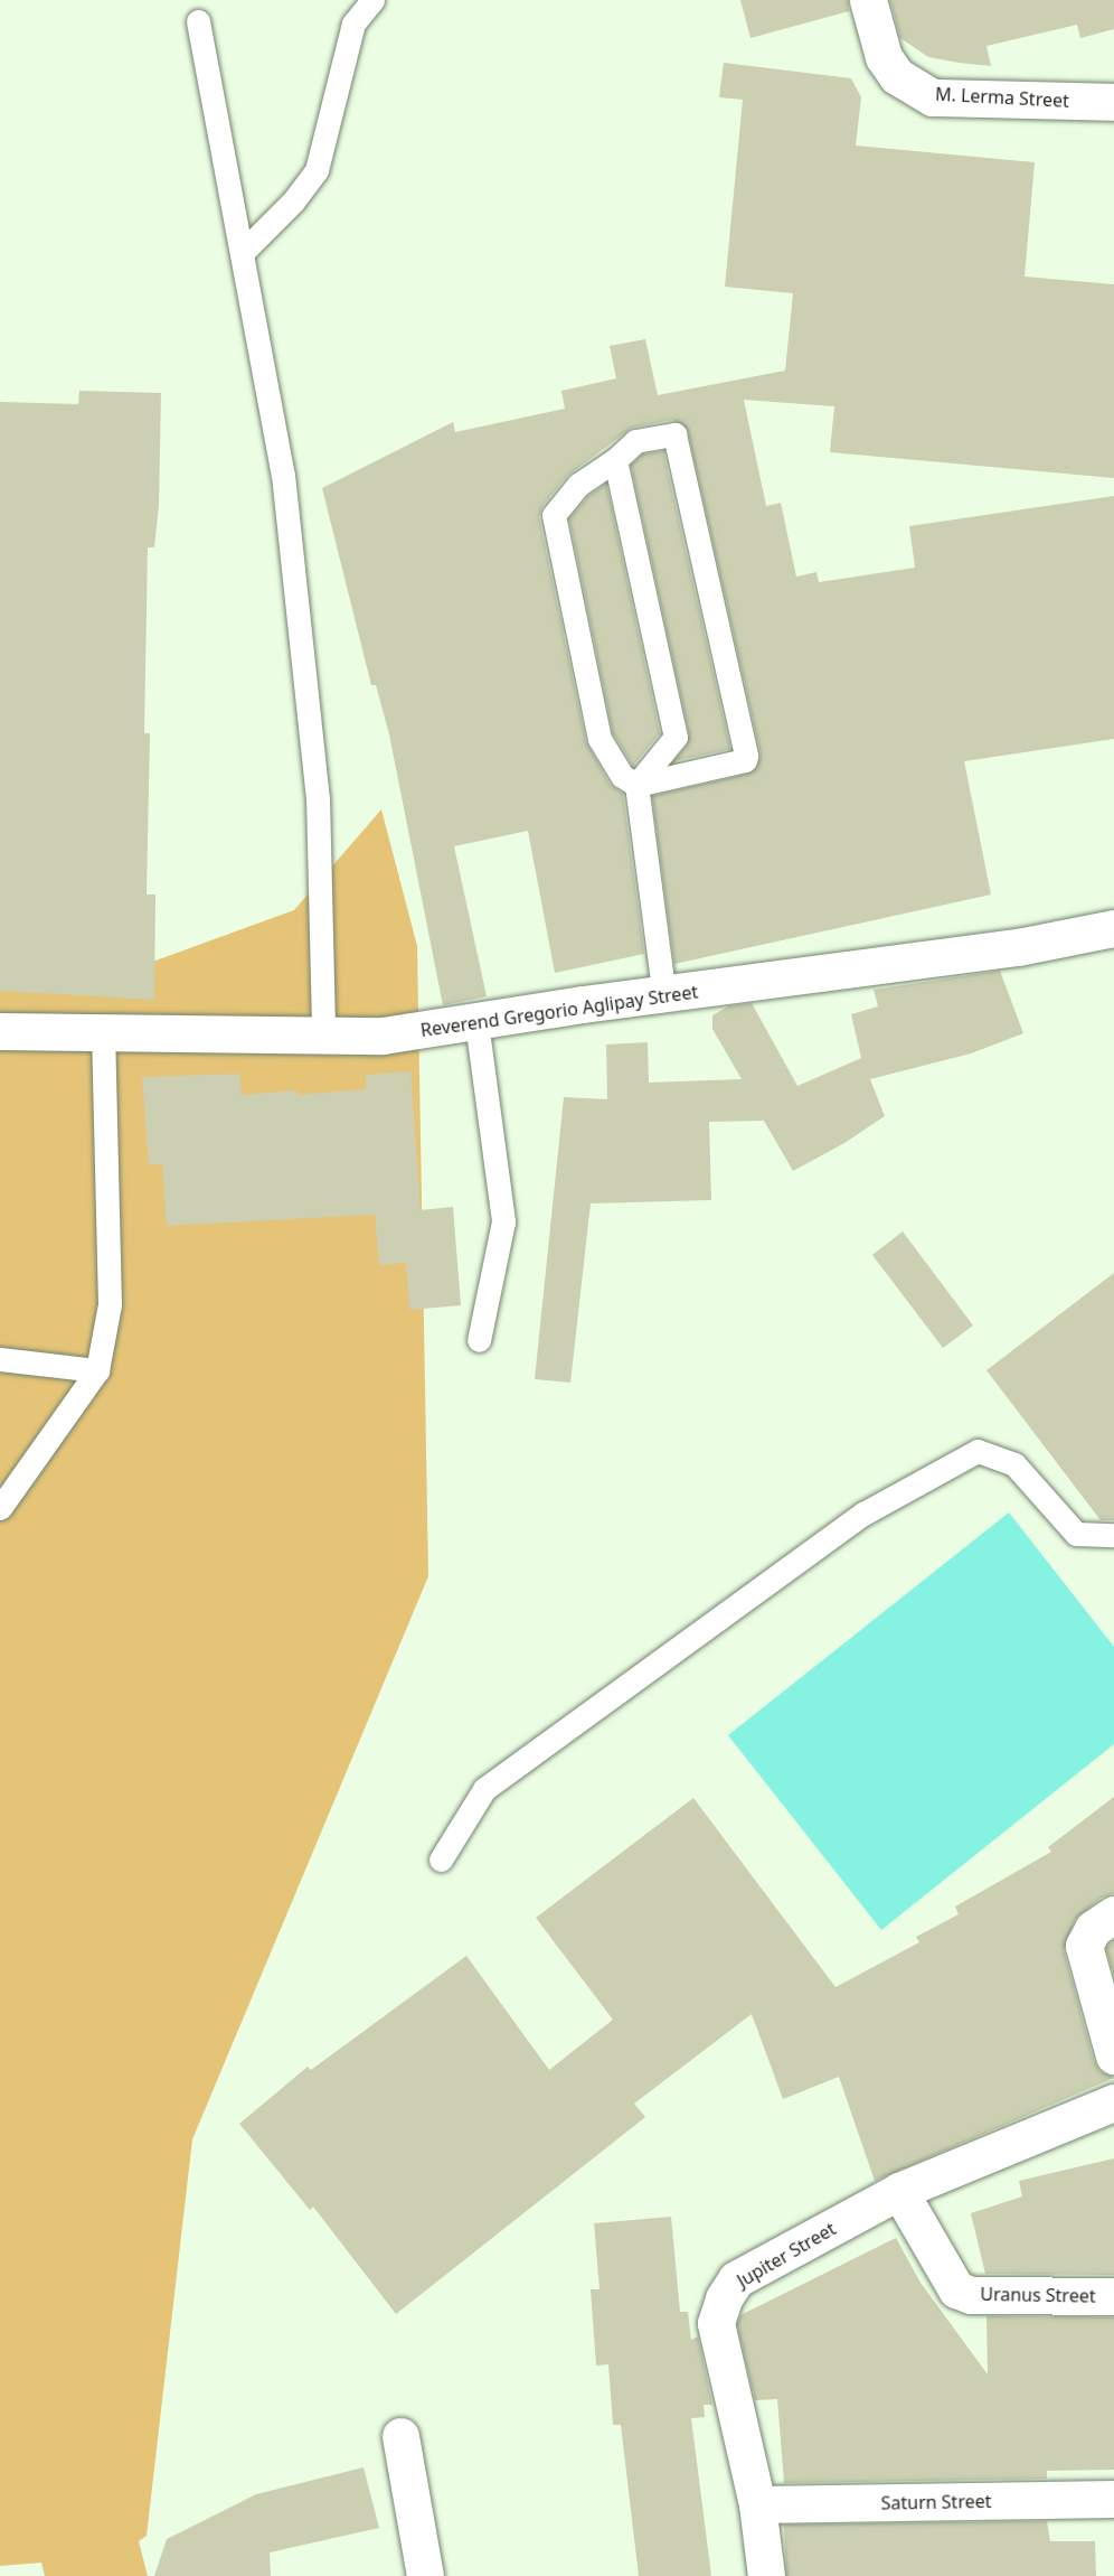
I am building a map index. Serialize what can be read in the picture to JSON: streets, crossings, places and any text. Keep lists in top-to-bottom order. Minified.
{"streets":{"street":["M. Lerma Street","Reverend Gregorio Aglipay Street","Jupiter Street","Uranus Street","Saturn Street"]},"crossings":[["Jupiter Street","Uranus Street"],["Jupiter Street","Saturn Street"]]}
